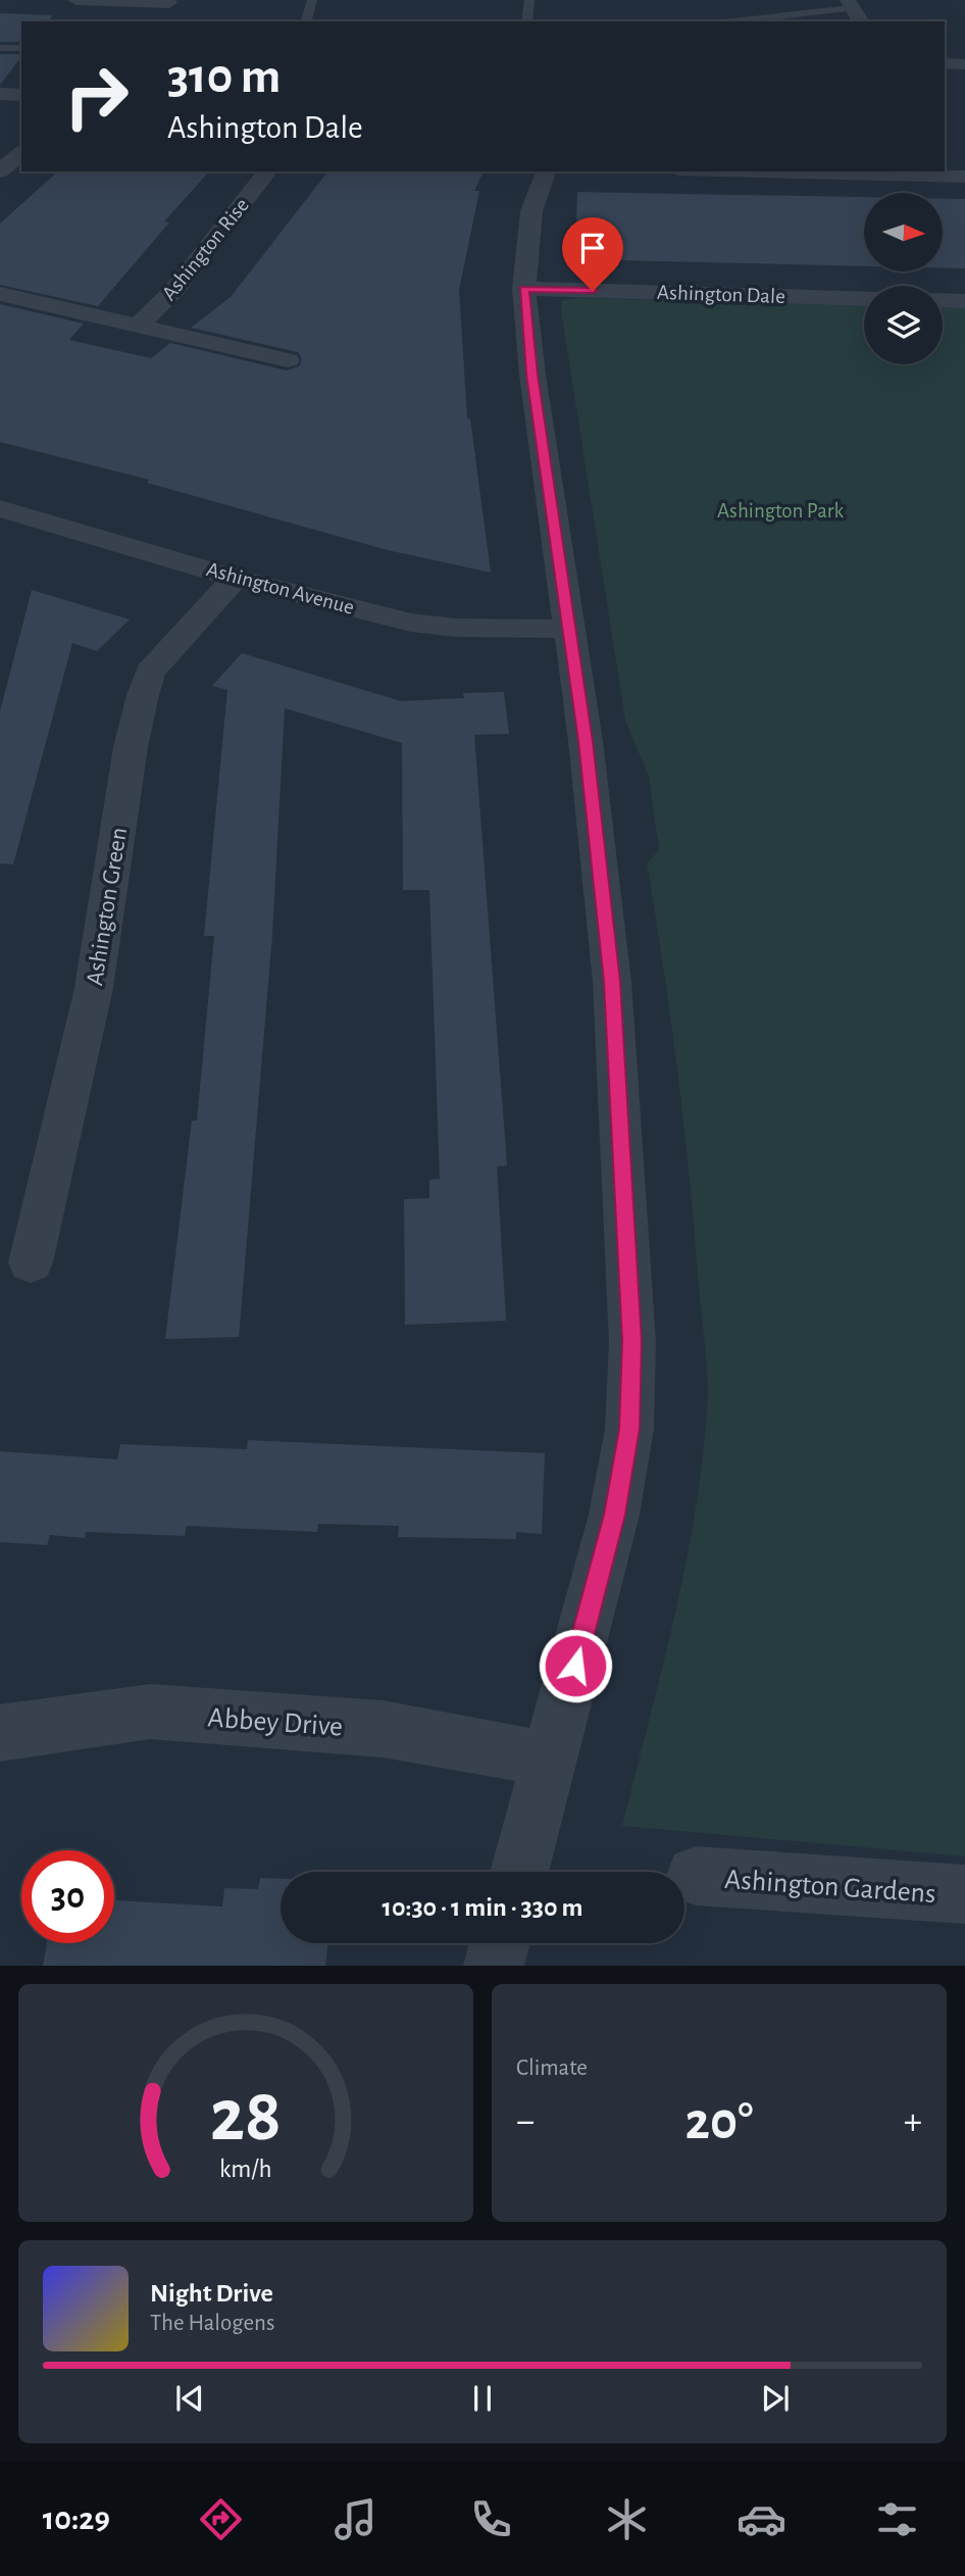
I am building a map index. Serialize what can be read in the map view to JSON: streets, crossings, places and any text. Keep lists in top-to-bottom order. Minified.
{"streets":{"street":["Ashington Rise","Ashington Dale","Ashington Avenue","Ashington Green","Abbey Drive","Ashington Gardens"]},"crossings":[["Ashington Avenue","Ashington Green"]],"parks":["Ashington Park"],"north":"right","page":{"turn":["310 m","Ashington Dale"],"limit":"30","trip":"10:30 · 1 min · 330 m","tile":"Climate","heat":["−","20°","+"],"song":["Night Drive","The Halogens"],"tabs":"10:29","gauge":["28","km/h"]}}
